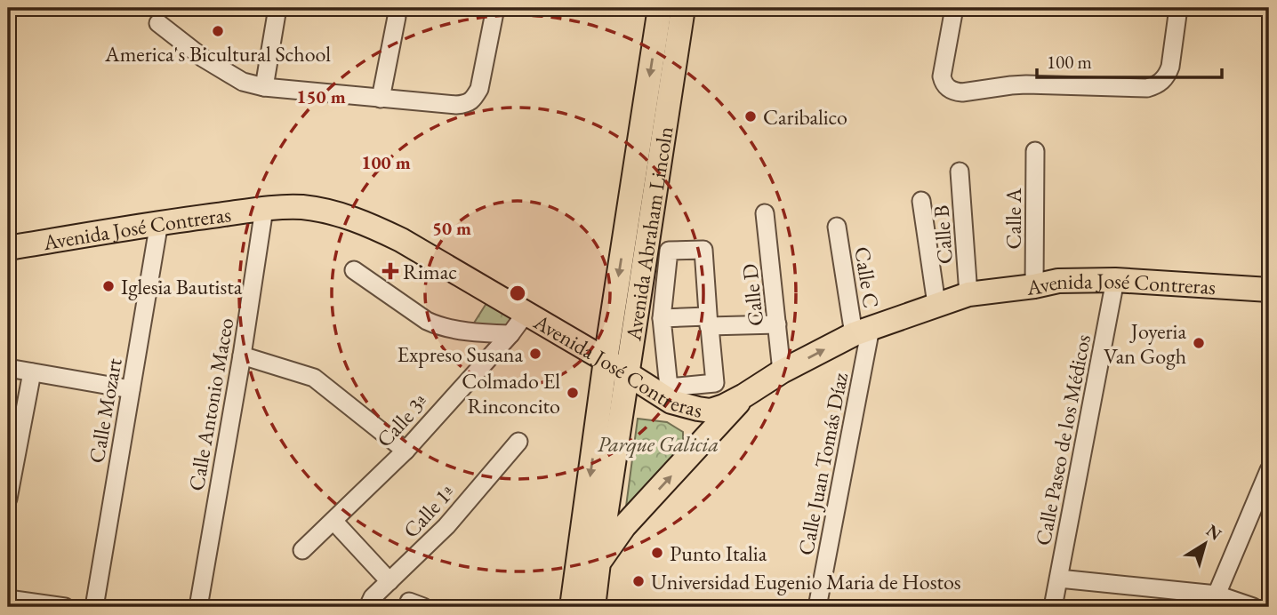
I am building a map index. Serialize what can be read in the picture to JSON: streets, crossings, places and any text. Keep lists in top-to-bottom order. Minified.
{"streets":{"main road":["Avenida José Contreras","Avenida Abraham Lincoln"],"street":["Calle A","Calle B","Calle C","Calle D","Calle Antonio Maceo","Calle Mozart","Calle 3ª","Calle Paseo de los Médicos","Calle Juan Tomás Díaz","Calle 1ª"]},"crossings":[["Calle A","Avenida José Contreras"],["Avenida José Contreras","Avenida Abraham Lincoln"],["Avenida José Contreras","Calle B"],["Avenida José Contreras","Calle C"],["Avenida José Contreras","Calle D"],["Avenida José Contreras","Calle Antonio Maceo"],["Avenida José Contreras","Calle Mozart"],["Avenida José Contreras","Calle 3ª"],["Avenida José Contreras","Calle Paseo de los Médicos"],["Avenida José Contreras","Calle Juan Tomás Díaz"],["Calle C","Calle Juan Tomás Díaz"]],"parks":["Parque Galicia"],"places":{"other":["America's Bicultural School","Caribalico","Iglesia Bautista","Joyeria Van Gogh","Expreso Susana","Colmado El Rinconcito","Punto Italia","Universidad Eugenio Maria de Hostos"],"health":["Rimac"]},"scale_bar":"100 m","north":"top right","rings":["150 m","100 m","50 m"]}
